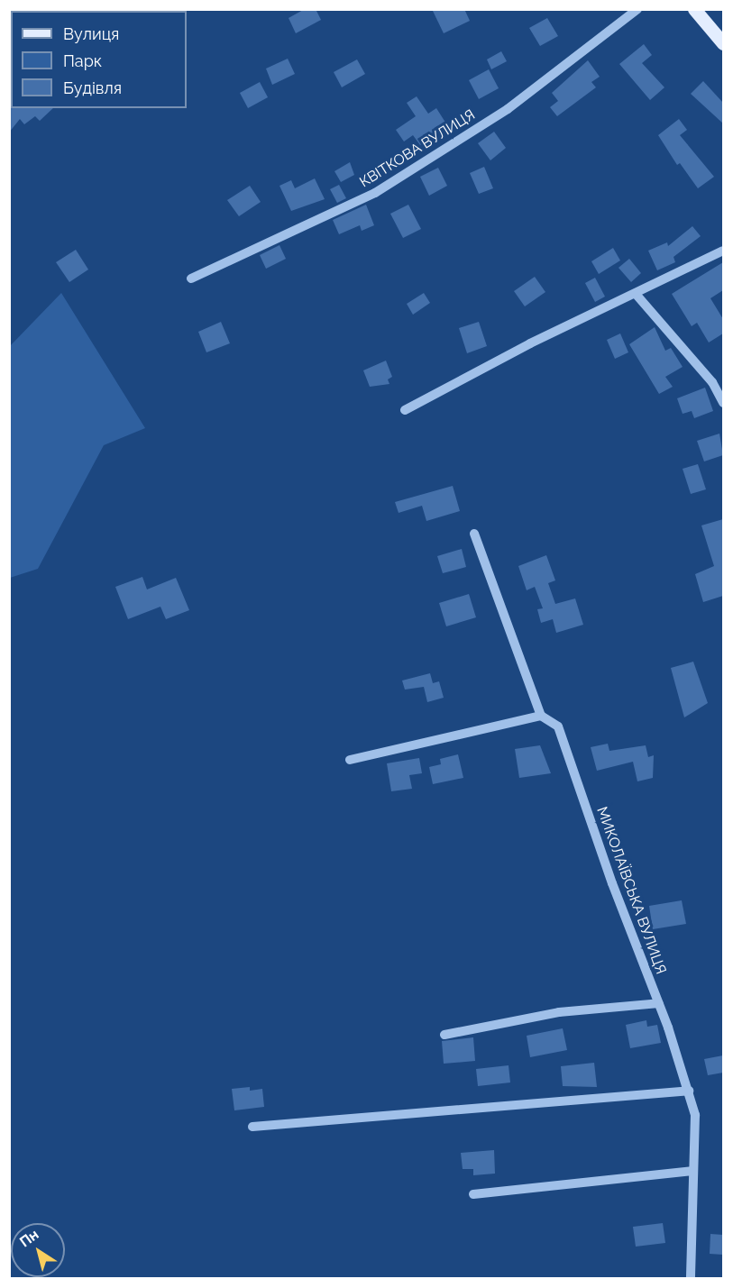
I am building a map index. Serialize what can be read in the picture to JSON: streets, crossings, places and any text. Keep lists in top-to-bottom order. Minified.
{"streets":{"street":["КВІТКОВА ВУЛИЦЯ","МИКОЛАЇВСЬКА ВУЛИЦЯ"]},"legend":["Вулиця","Парк","Будівля"],"north":"top left"}
